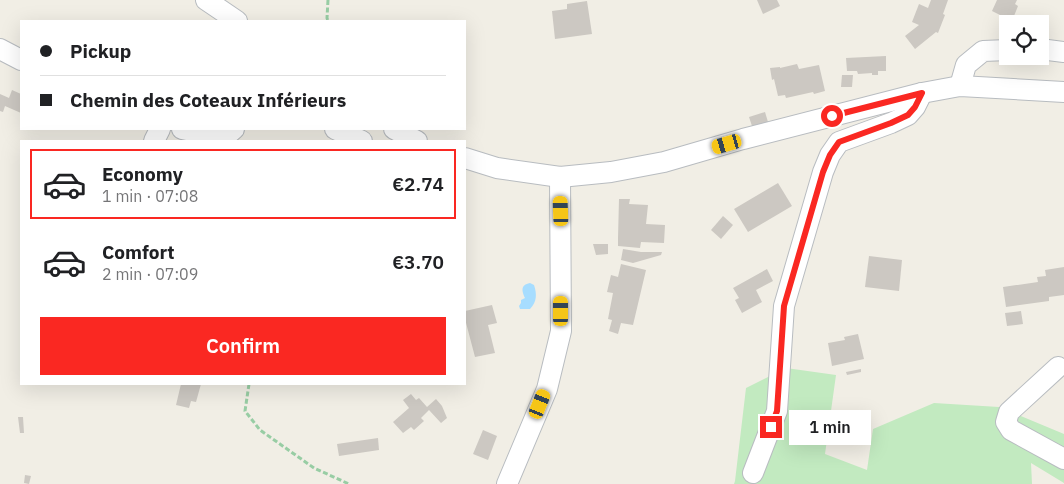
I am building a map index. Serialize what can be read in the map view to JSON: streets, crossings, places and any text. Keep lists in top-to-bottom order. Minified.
{"page":{"banner":["Pickup","Chemin des Coteaux Inférieurs"],"list":[{"name":"Economy","note":"1 min · 07:08","value":"€2.74"},{"name":"Comfort","note":"2 min · 07:09","value":"€3.70"}],"buttons":"Confirm","bubble":"1 min"}}
